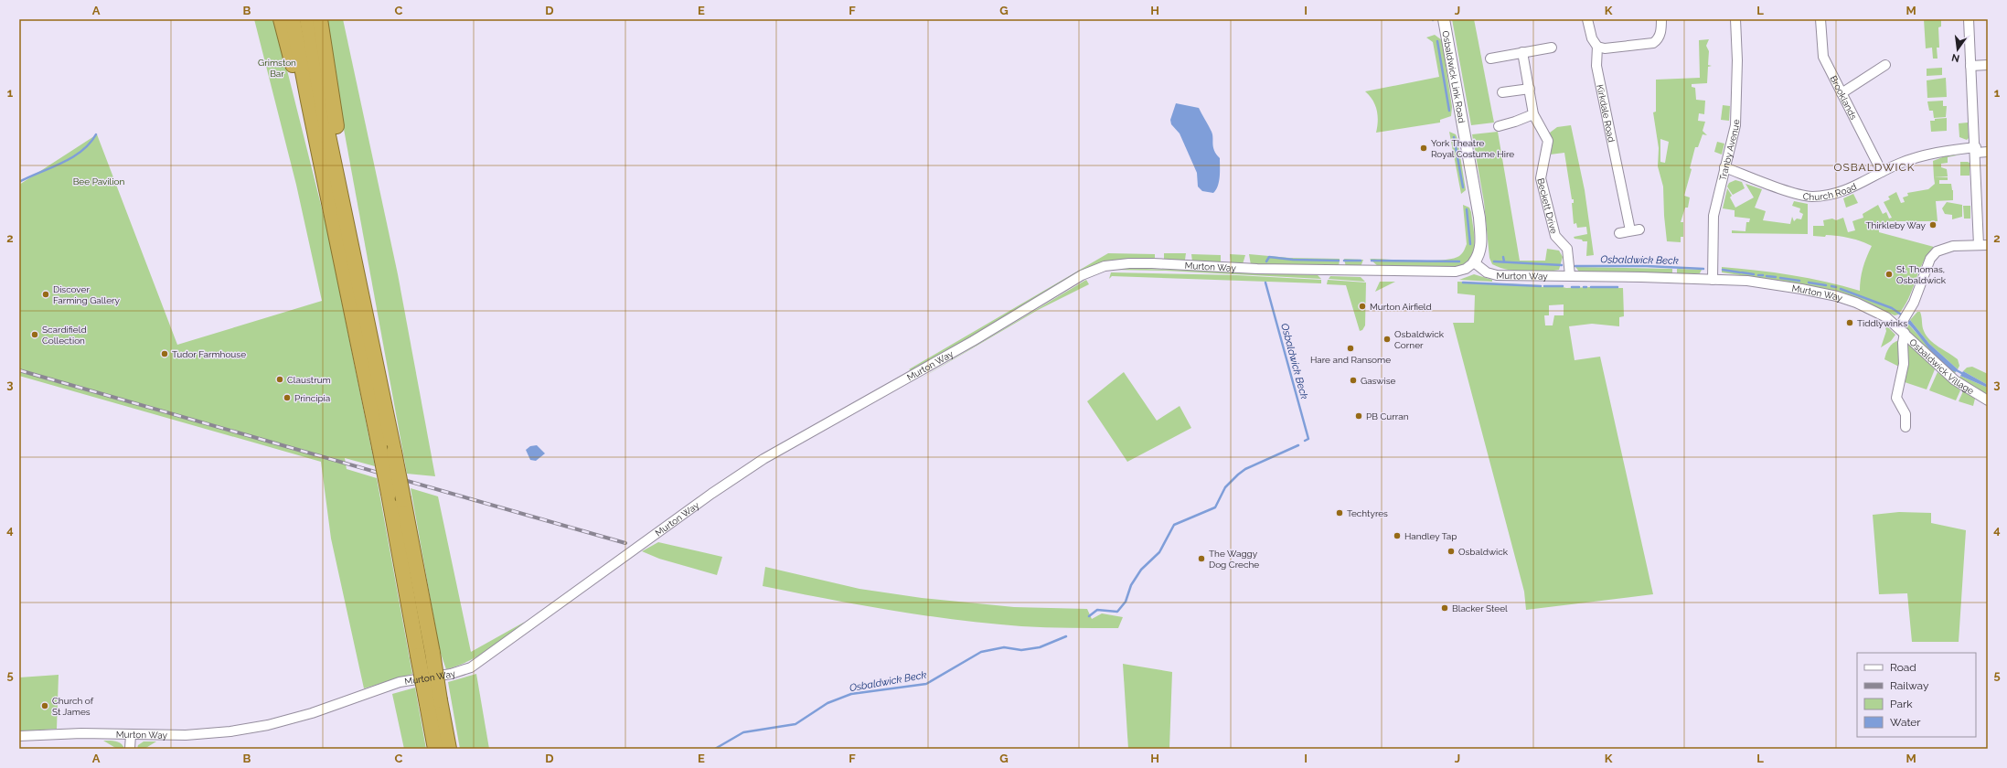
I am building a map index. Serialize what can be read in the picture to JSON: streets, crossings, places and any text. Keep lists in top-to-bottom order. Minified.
{"streets":{"street":["Osbaldwick Link Road","Brooklands","Kirkdale Road","Tranby Avenue","Church Road","Beckett Drive","Murton Way","Osbaldwick Village"]},"crossings":[["Osbaldwick Link Road","Murton Way"],["Brooklands","Church Road"],["Tranby Avenue","Church Road"],["Tranby Avenue","Murton Way"],["Beckett Drive","Murton Way"],["Murton Way","Osbaldwick Village"]],"districts":["OSBALDWICK"],"water":["Osbaldwick Beck"],"parks":["Grimston Bar","Bee Pavilion"],"places":["York Theatre Royal Costume Hire","Thirkleby Way","St. Thomas, Osbaldwick","Discover Farming Gallery","Murton Airfield","Tiddlywinks","Scardifield Collection","Osbaldwick Corner","Hare and Ransome","Tudor Farmhouse","Claustrum","Gaswise","Principia","PB Curran","Techtyres","Handley Tap","Osbaldwick","The Waggy Dog Creche","Blacker Steel","Church of St James"],"legend":["Road","Railway","Park","Water"],"north":"bottom","grid":{"columns":["A","B","C","D","E","F","G","H","I","J","K","L","M"],"rows":["1","2","3","4","5"]}}
